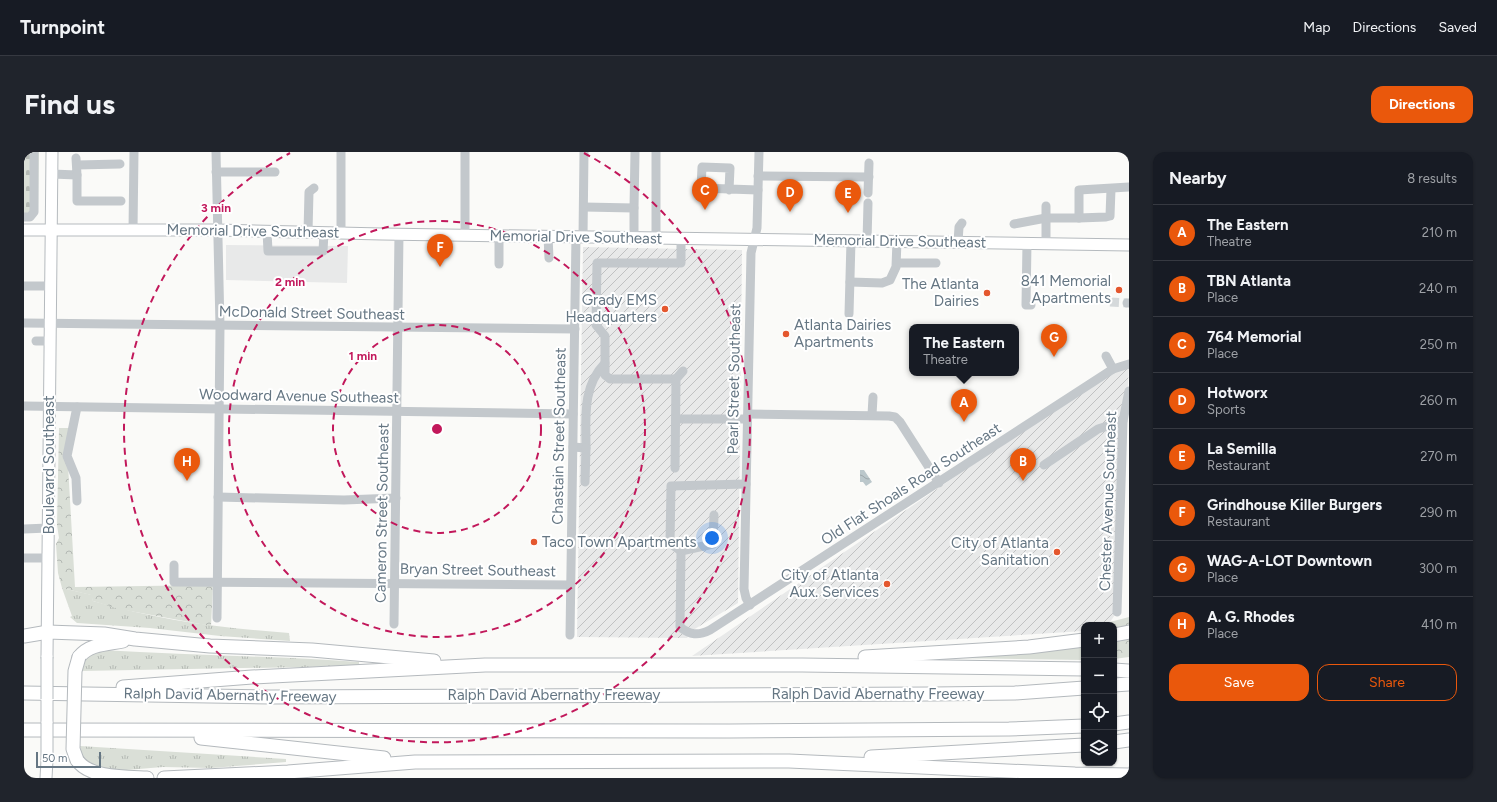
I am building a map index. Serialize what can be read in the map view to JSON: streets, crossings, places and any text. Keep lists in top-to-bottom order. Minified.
{"streets":{"highway":["Ralph David Abernathy Freeway"],"main road":["Memorial Drive Southeast","Boulevard Southeast"],"street":["McDonald Street Southeast","Pearl Street Southeast","Woodward Avenue Southeast","Chastain Street Southeast","Old Flat Shoals Road Southeast","Chester Avenue Southeast","Cameron Street Southeast","Bryan Street Southeast"]},"crossings":[["Memorial Drive Southeast","Pearl Street Southeast"],["Memorial Drive Southeast","Chastain Street Southeast"],["Memorial Drive Southeast","Boulevard Southeast"],["Memorial Drive Southeast","Cameron Street Southeast"],["McDonald Street Southeast","Chastain Street Southeast"],["McDonald Street Southeast","Boulevard Southeast"],["McDonald Street Southeast","Cameron Street Southeast"],["Pearl Street Southeast","Old Flat Shoals Road Southeast"],["Woodward Avenue Southeast","Chastain Street Southeast"],["Woodward Avenue Southeast","Boulevard Southeast"],["Woodward Avenue Southeast","Cameron Street Southeast"],["Chastain Street Southeast","Bryan Street Southeast"],["Cameron Street Southeast","Bryan Street Southeast"]],"places":["841 Memorial Apartments","The Atlanta Dairies","Grady EMS Headquarters","Atlanta Dairies Apartments","Taco Town Apartments","City of Atlanta Sanitation","City of Atlanta Aux. Services"],"scale_bar":"50 m","page":{"header":"Turnpoint","nav":["Map","Directions","Saved"],"buttons":["Directions",["Save","Share"]],"title":"Find us","heading":["Nearby","8 results"],"pins":["C","D","E","F","G","A","B","H"],"list":[{"mark":"A","name":"The Eastern","note":"Theatre","value":"210 m"},{"mark":"B","name":"TBN Atlanta","note":"Place","value":"240 m"},{"mark":"C","name":"764 Memorial","note":"Place","value":"250 m"},{"mark":"D","name":"Hotworx","note":"Sports","value":"260 m"},{"mark":"E","name":"La Semilla","note":"Restaurant","value":"270 m"},{"mark":"F","name":"Grindhouse Killer Burgers","note":"Restaurant","value":"290 m"},{"mark":"G","name":"WAG-A-LOT Downtown","note":"Place","value":"300 m"},{"mark":"H","name":"A. G. Rhodes","note":"Place","value":"410 m"}],"popup":["The Eastern","Theatre"],"map_buttons":["+","−"],"scale":"50 m"},"rings":["3 min","2 min","1 min"]}
